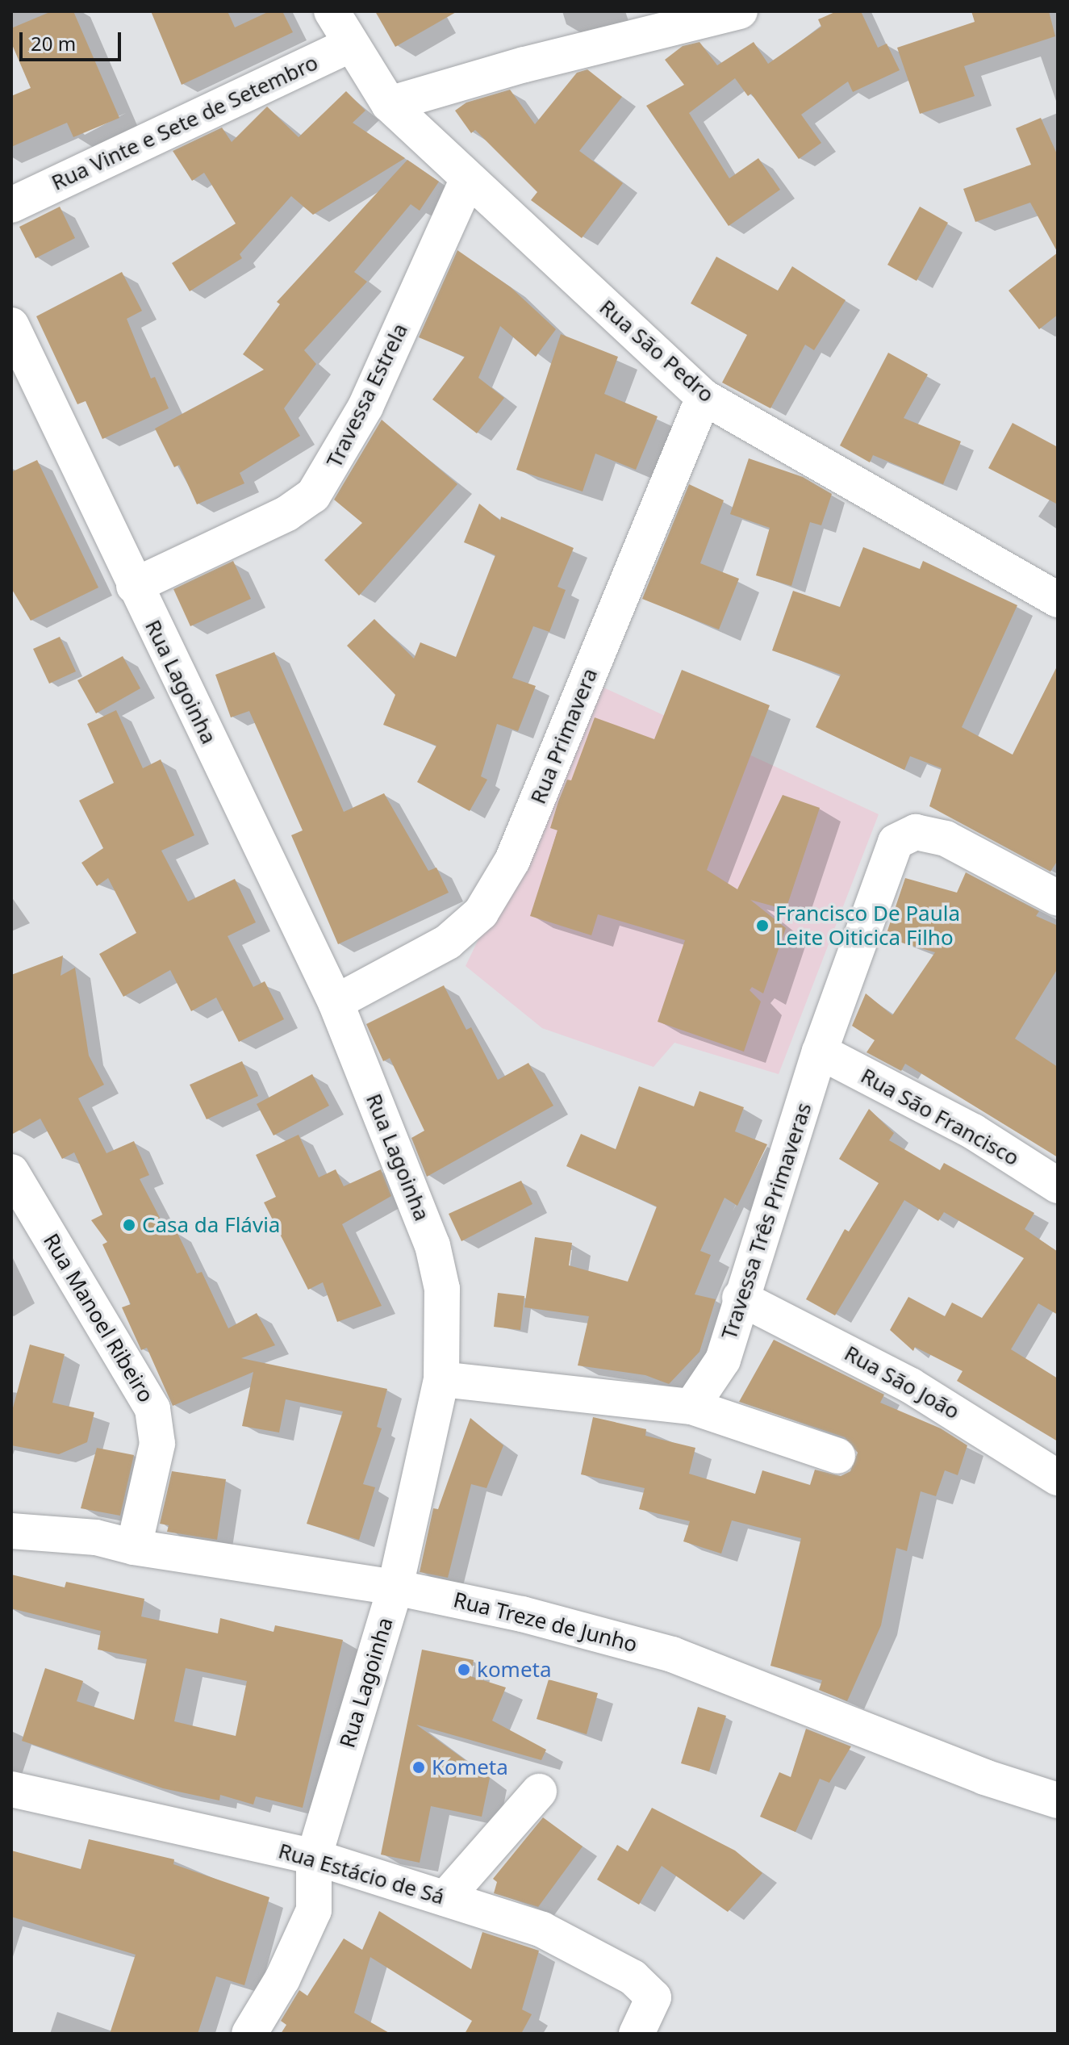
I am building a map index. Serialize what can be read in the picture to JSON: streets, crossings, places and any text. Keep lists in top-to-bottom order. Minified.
{"streets":{"street":["Rua Vinte e Sete de Setembro","Rua São Pedro","Travessa Estrela","Rua Lagoinha","Rua Primavera","Rua São Francisco","Travessa Três Primaveras","Rua Manoel Ribeiro","Rua São João","Rua Treze de Junho","Rua Estácio de Sá"]},"crossings":[["Rua Vinte e Sete de Setembro","Rua São Pedro"],["Rua São Pedro","Travessa Estrela"],["Rua São Pedro","Rua Primavera"],["Travessa Estrela","Rua Lagoinha"],["Rua Lagoinha","Rua Primavera"],["Rua Lagoinha","Rua Treze de Junho"],["Rua Lagoinha","Rua Estácio de Sá"],["Rua São Francisco","Travessa Três Primaveras"],["Travessa Três Primaveras","Rua São João"],["Rua Manoel Ribeiro","Rua Treze de Junho"]],"places":["Francisco De Paula Leite Oiticica Filho","Casa da Flávia","kometa","Kometa"],"scale_bar":"20 m"}
